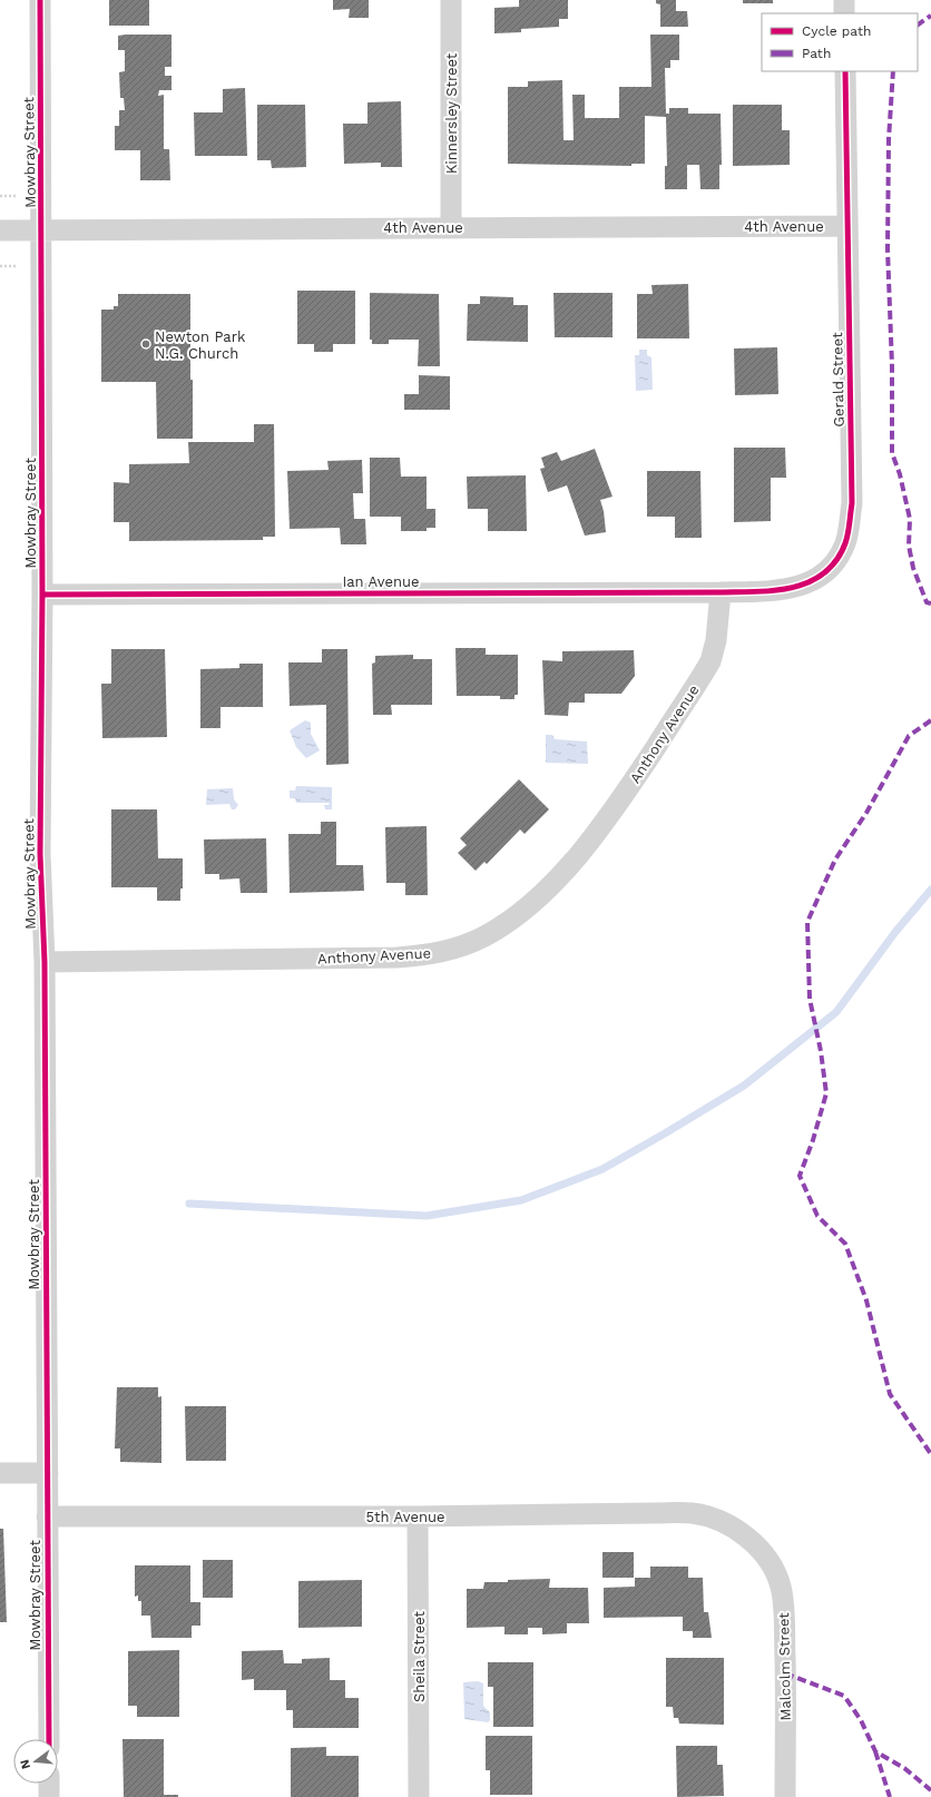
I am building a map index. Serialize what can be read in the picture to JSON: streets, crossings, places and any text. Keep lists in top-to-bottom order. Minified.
{"streets":{"street":["Kinnersley Street","Mowbray Street","4th Avenue","Gerald Street","Ian Avenue","Anthony Avenue","5th Avenue","Sheila Street","Malcolm Street"]},"crossings":[["Kinnersley Street","4th Avenue"],["Mowbray Street","4th Avenue"],["Mowbray Street","Ian Avenue"],["Mowbray Street","Anthony Avenue"],["Mowbray Street","5th Avenue"],["4th Avenue","Gerald Street"],["Gerald Street","Ian Avenue"],["Gerald Street","Anthony Avenue"],["Ian Avenue","Anthony Avenue"],["5th Avenue","Sheila Street"],["5th Avenue","Malcolm Street"]],"places":["Newton Park N.G. Church"],"legend":["Cycle path","Path"],"north":"left"}
